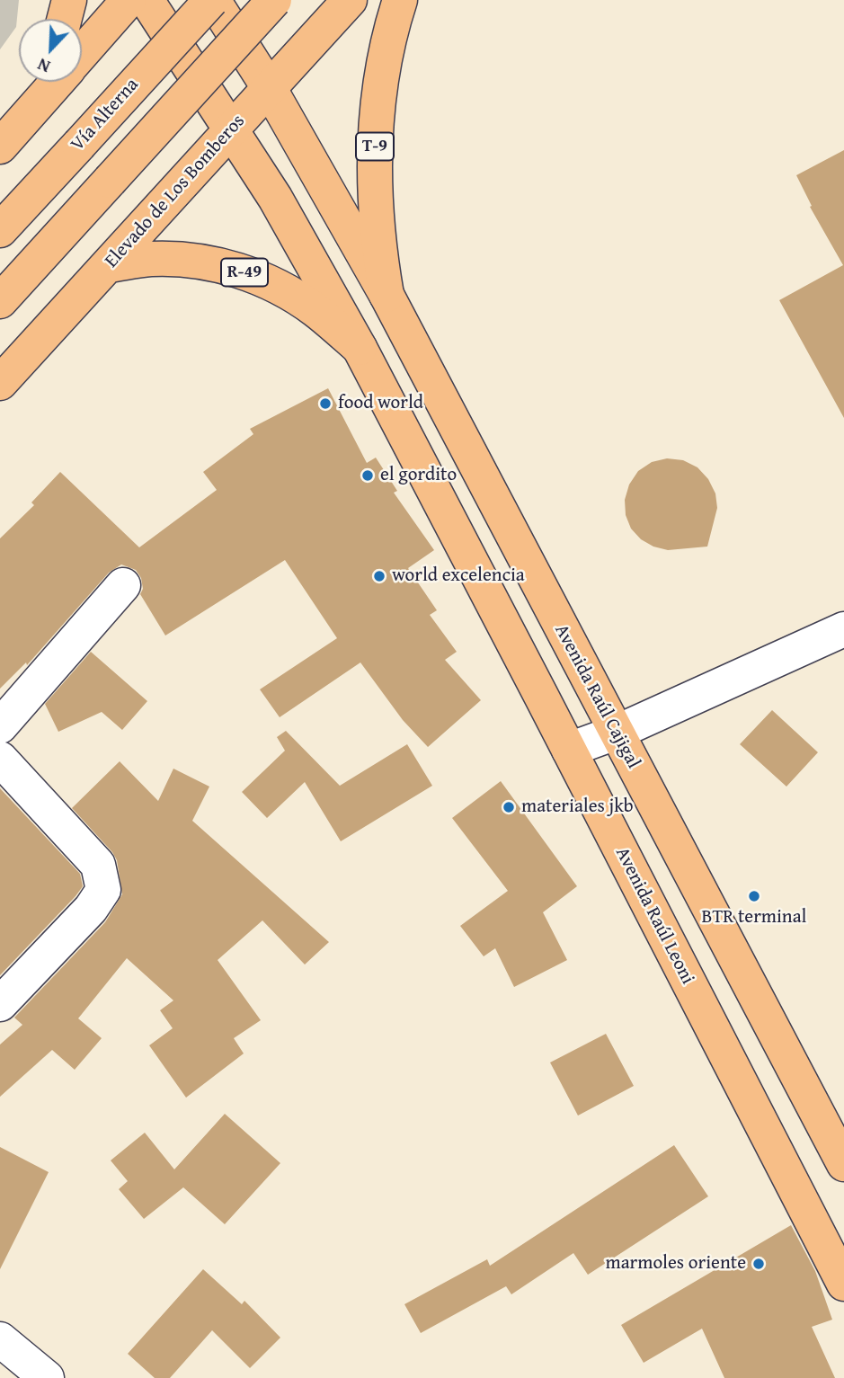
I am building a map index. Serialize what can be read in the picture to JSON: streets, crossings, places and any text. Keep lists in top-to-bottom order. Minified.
{"streets":{"main road":["Vía Alterna","T-9","Elevado de Los Bomberos","R-49","Avenida Raúl Cajigal","Avenida Raúl Leoni"]},"crossings":[["Vía Alterna","Avenida Raúl Cajigal"],["T-9","Avenida Raúl Cajigal"],["Elevado de Los Bomberos","R-49"],["Elevado de Los Bomberos","Avenida Raúl Cajigal"],["R-49","Avenida Raúl Leoni"]],"places":["food world","el gordito","world excelencia","materiales jkb","BTR terminal","marmoles oriente"],"north":"bottom left"}
